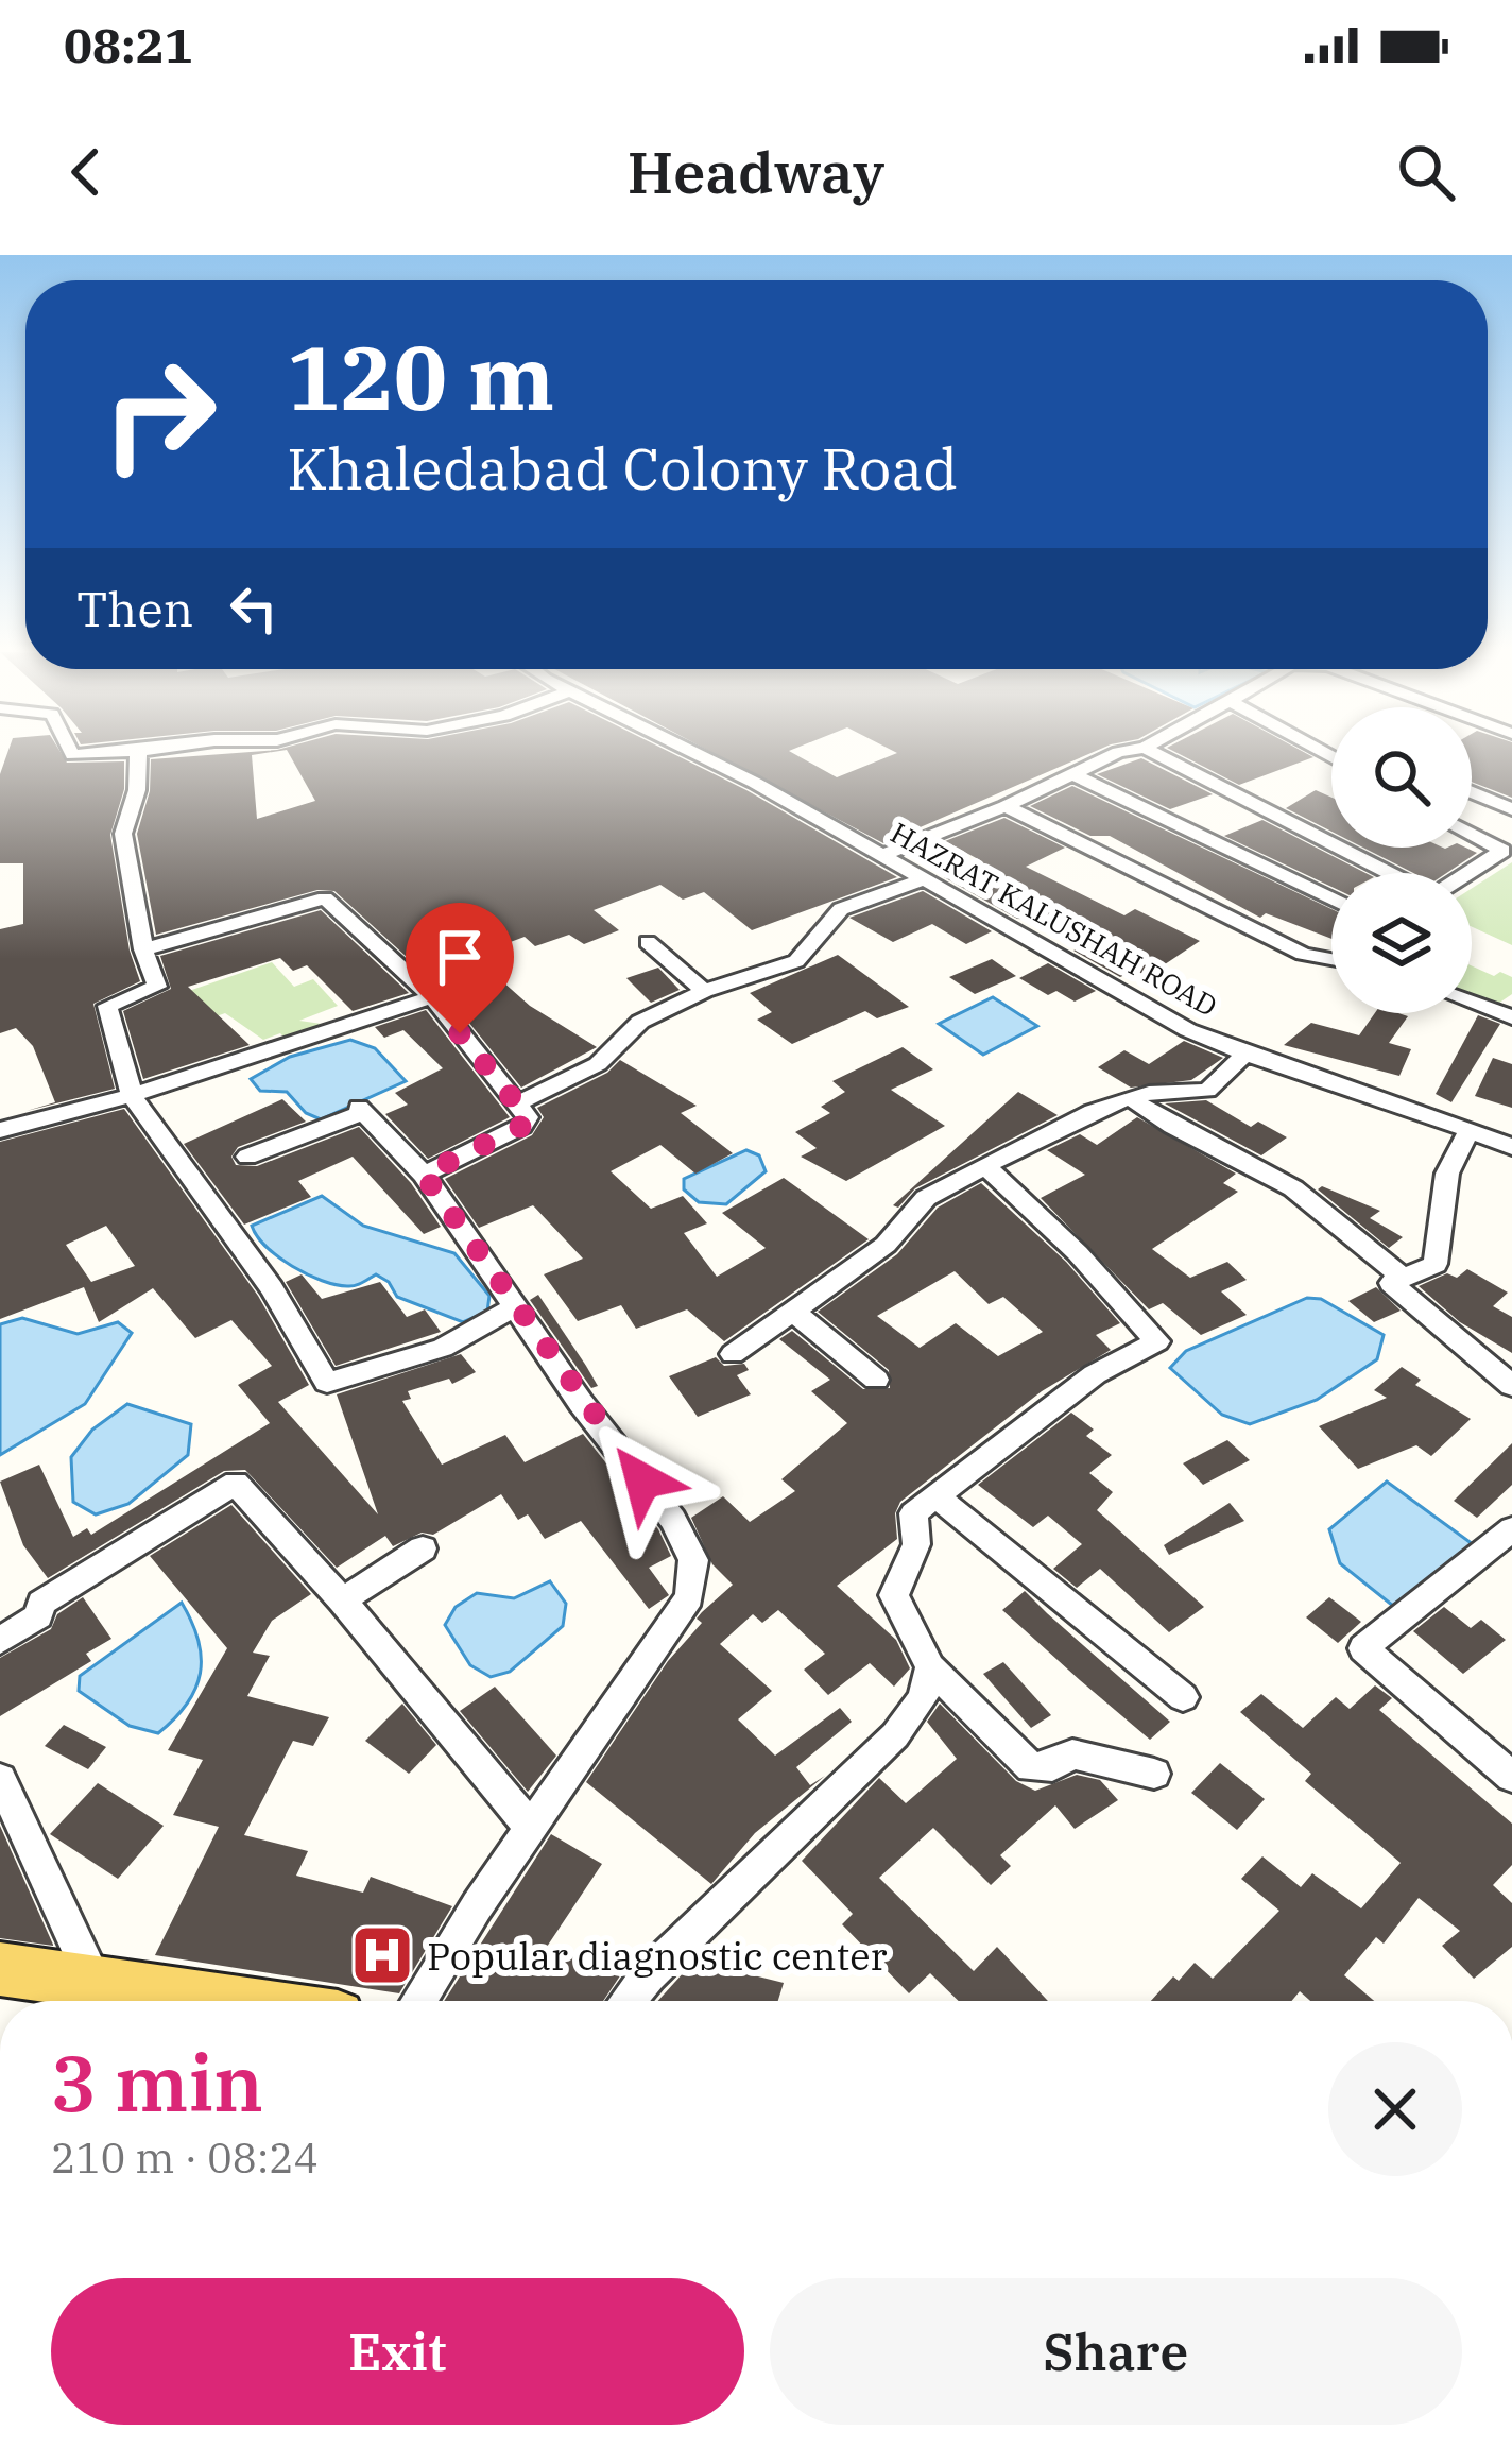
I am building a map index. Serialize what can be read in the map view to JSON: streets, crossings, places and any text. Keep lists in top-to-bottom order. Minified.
{"streets":{"street":["HAZRAT KALUSHAH ROAD"]},"places":{"hospital":["Popular diagnostic center"]},"page":{"status":"08:21","header":"Headway","turn":["120 m","Khaledabad Colony Road"],"then":"Then","heading":["3 min","210 m · 08:24"],"buttons":["Exit","Share"]}}
